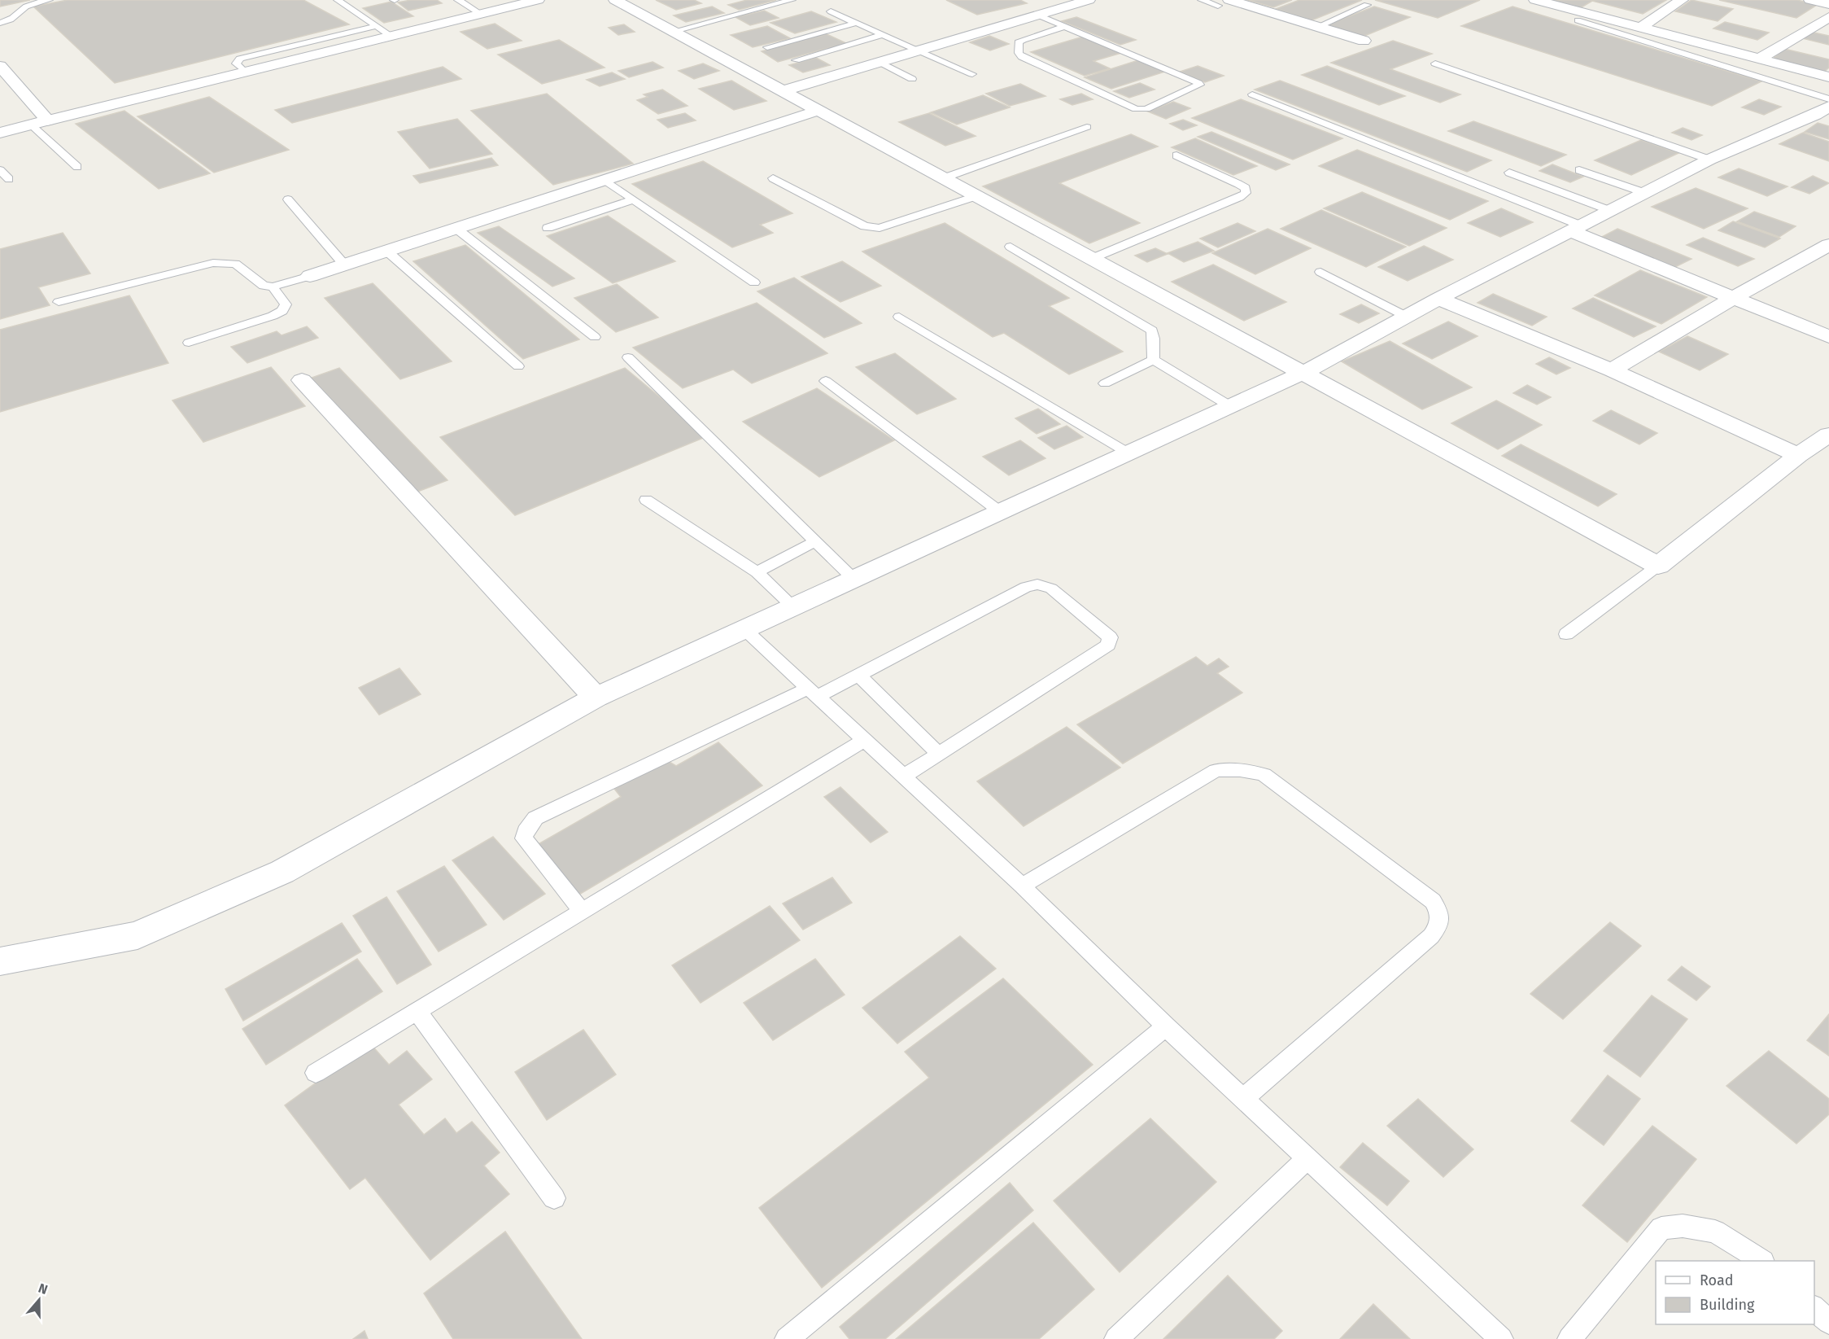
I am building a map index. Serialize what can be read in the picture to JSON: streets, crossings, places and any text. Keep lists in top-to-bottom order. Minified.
{"legend":["Road","Building"],"north":"top"}
